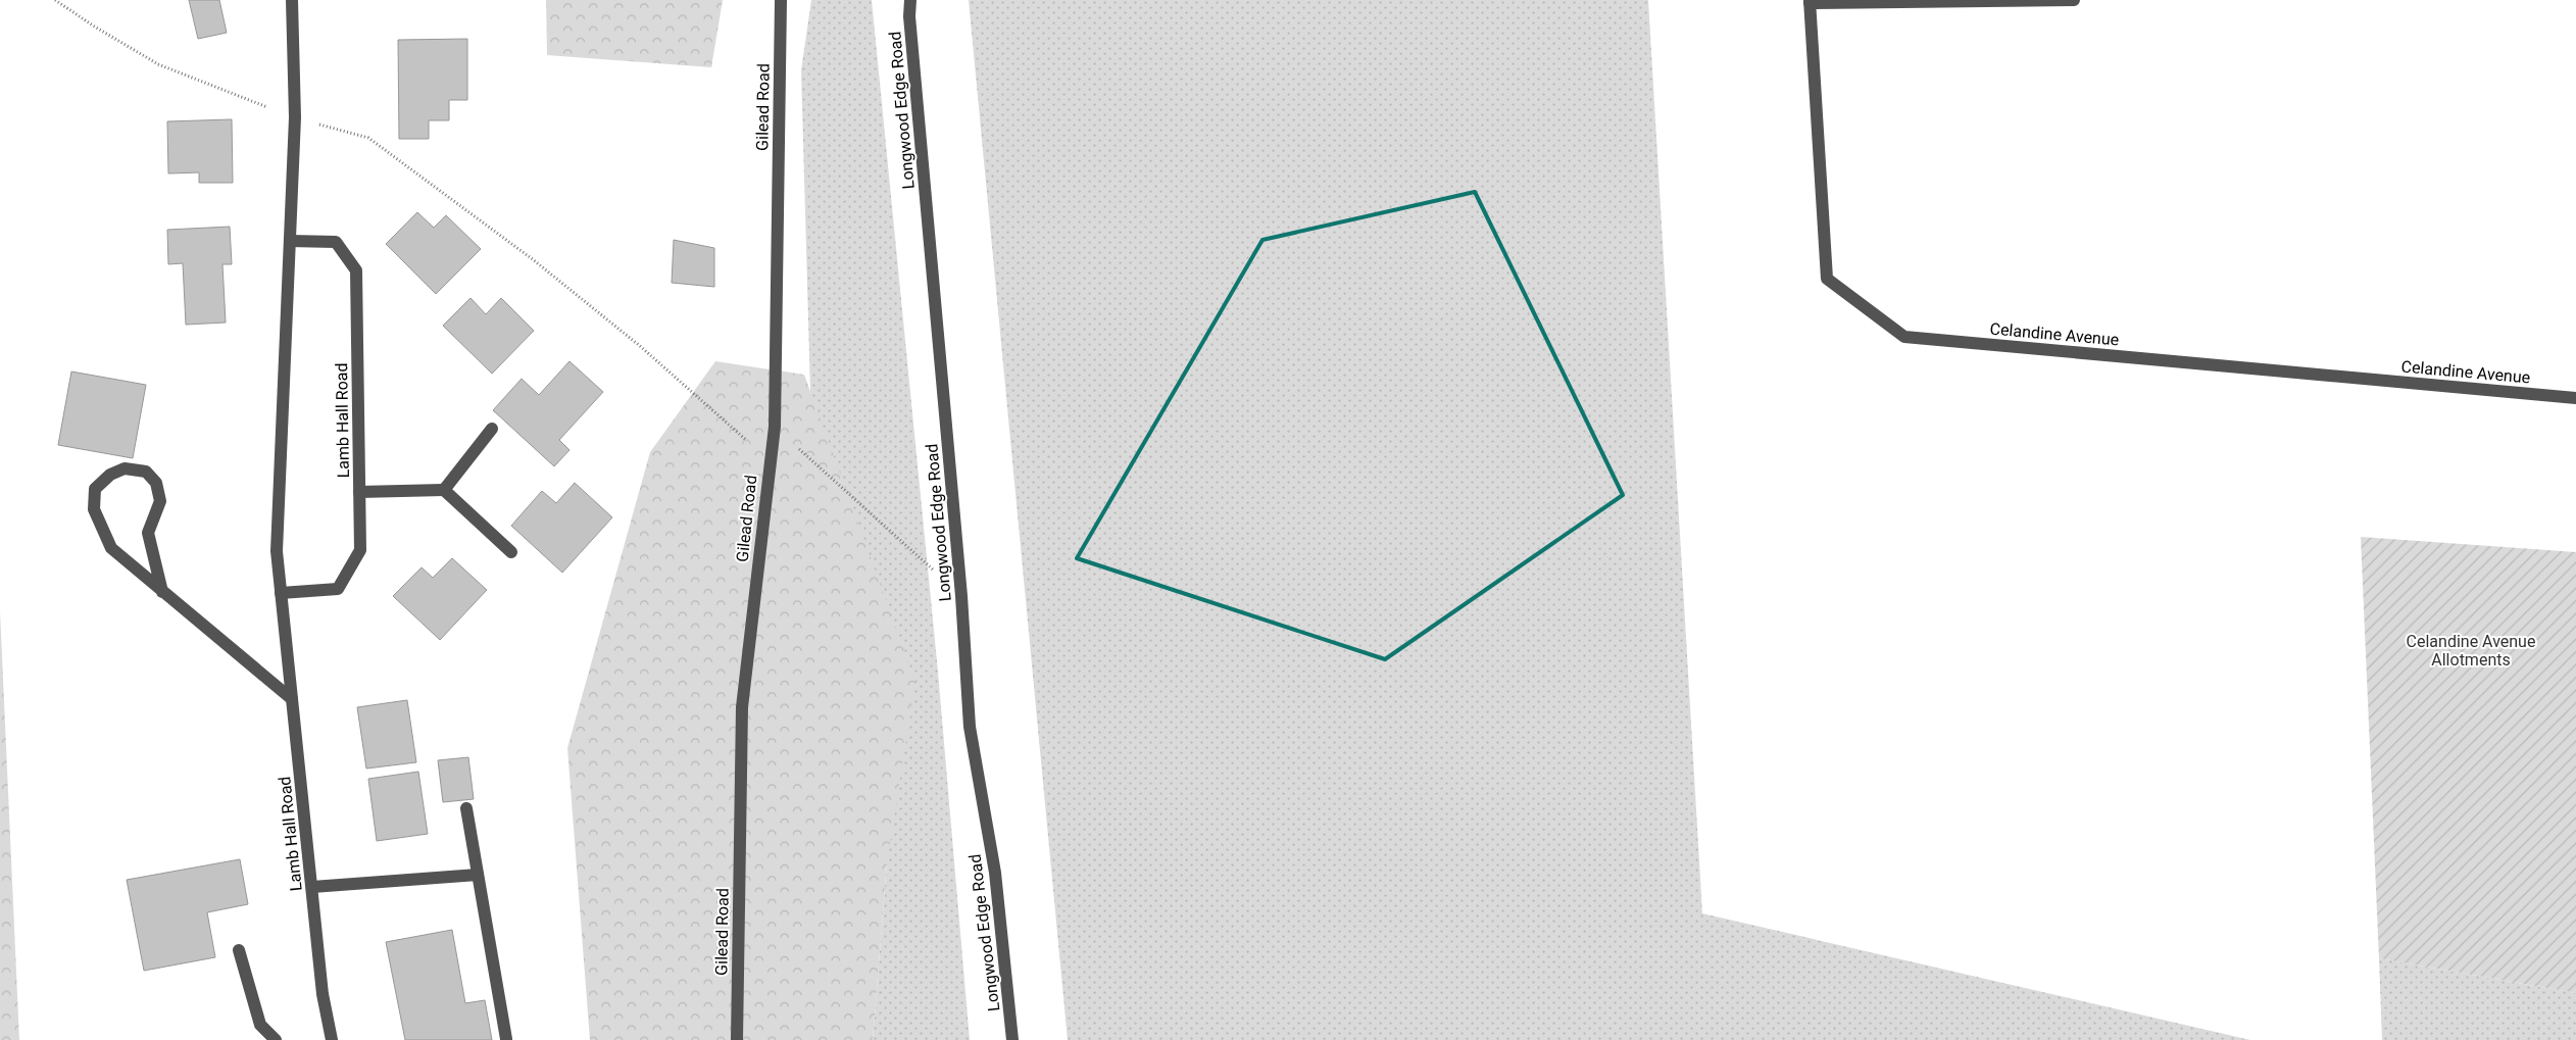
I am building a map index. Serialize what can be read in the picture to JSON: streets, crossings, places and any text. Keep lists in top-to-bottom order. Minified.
{"streets":{"street":["Gilead Road","Longwood Edge Road","Celandine Avenue","Lamb Hall Road"]},"parks":["Celandine Avenue Allotments"]}
